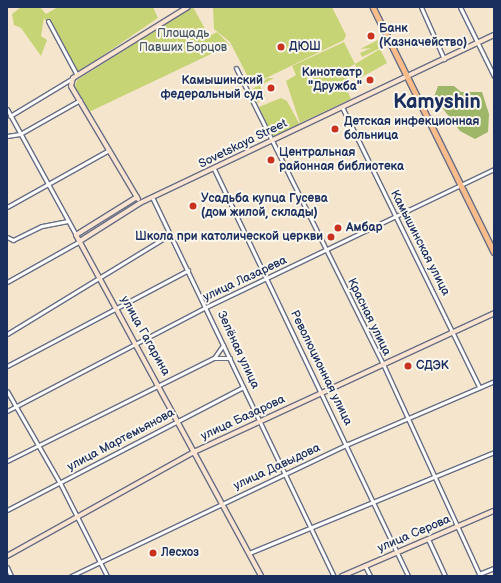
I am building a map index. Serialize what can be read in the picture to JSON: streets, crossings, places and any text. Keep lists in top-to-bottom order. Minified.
{"streets":{"street":["Sovetskaya Street","Камышинская улица","улица Лазарева","Красная улица","улица Гагарина","Зелёная улица","Революционная улица","улица Базарова","улица Мартемьянова","улица Давыдова","улица Серова"]},"crossings":[["Sovetskaya Street","Камышинская улица"],["Sovetskaya Street","Красная улица"],["Sovetskaya Street","улица Гагарина"],["Sovetskaya Street","Зелёная улица"],["Sovetskaya Street","Революционная улица"],["Камышинская улица","улица Лазарева"],["Камышинская улица","улица Базарова"],["Камышинская улица","улица Давыдова"],["улица Лазарева","Красная улица"],["улица Лазарева","улица Гагарина"],["улица Лазарева","Зелёная улица"],["улица Лазарева","Революционная улица"],["Красная улица","улица Базарова"],["Красная улица","улица Давыдова"],["Красная улица","улица Серова"],["улица Гагарина","улица Базарова"],["улица Гагарина","улица Мартемьянова"],["улица Гагарина","улица Давыдова"],["Зелёная улица","улица Базарова"],["Зелёная улица","улица Мартемьянова"],["Зелёная улица","улица Давыдова"],["Революционная улица","улица Базарова"],["Революционная улица","улица Давыдова"],["Революционная улица","улица Серова"]],"districts":["Kamyshin"],"parks":["Площадь Павших Борцов"],"places":["Банк (Казначейство)","ДЮШ","Кинотеатр \"Дружба\"","Камышинский федеральный суд","Детская инфекционная больница","Центральная районная библиотека","Усадьба купца Гусева (дом жилой, склады)","Амбар","Школа при католической церкви","СДЭК","Лесхоз"]}
